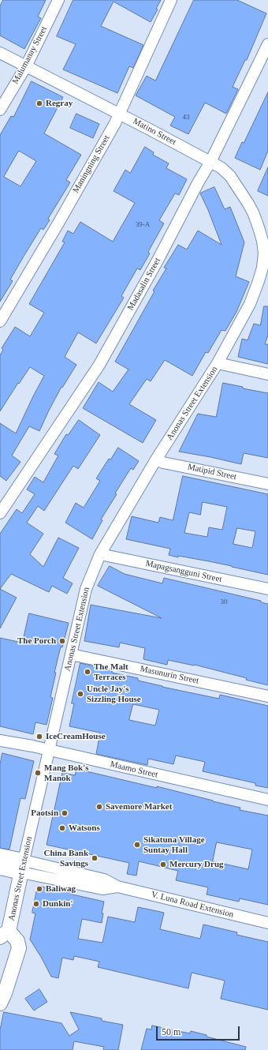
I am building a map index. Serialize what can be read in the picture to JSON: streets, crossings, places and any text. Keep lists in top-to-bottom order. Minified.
{"streets":{"main road":["Anonas Street Extension"],"street":["Malumanay Street","Matino Street","Maningning Street","Madasalin Street","Matipid Street","Mapagsangguni Street","Masunurin Street","Maamo Street","V. Luna Road Extension"]},"crossings":[["Malumanay Street","Matino Street"],["Matino Street","Maningning Street"],["Matino Street","Madasalin Street"],["Matino Street","Anonas Street Extension"],["Anonas Street Extension","Matipid Street"],["Anonas Street Extension","Mapagsangguni Street"],["Anonas Street Extension","Masunurin Street"],["Anonas Street Extension","Maamo Street"],["Anonas Street Extension","V. Luna Road Extension"]],"places":["Regray","The Porch","The Malt Terraces","Uncle Jay's Sizzling House","IceCreamHouse","Mang Bok's Manok","Savemore Market","Paotsin","Watsons","Sikatuna Village Suntay Hall","China Bank Savings","Mercury Drug","Baliwag","Dunkin'"],"house_numbers":["43","39-A","30"],"scale_bar":"50 m"}
